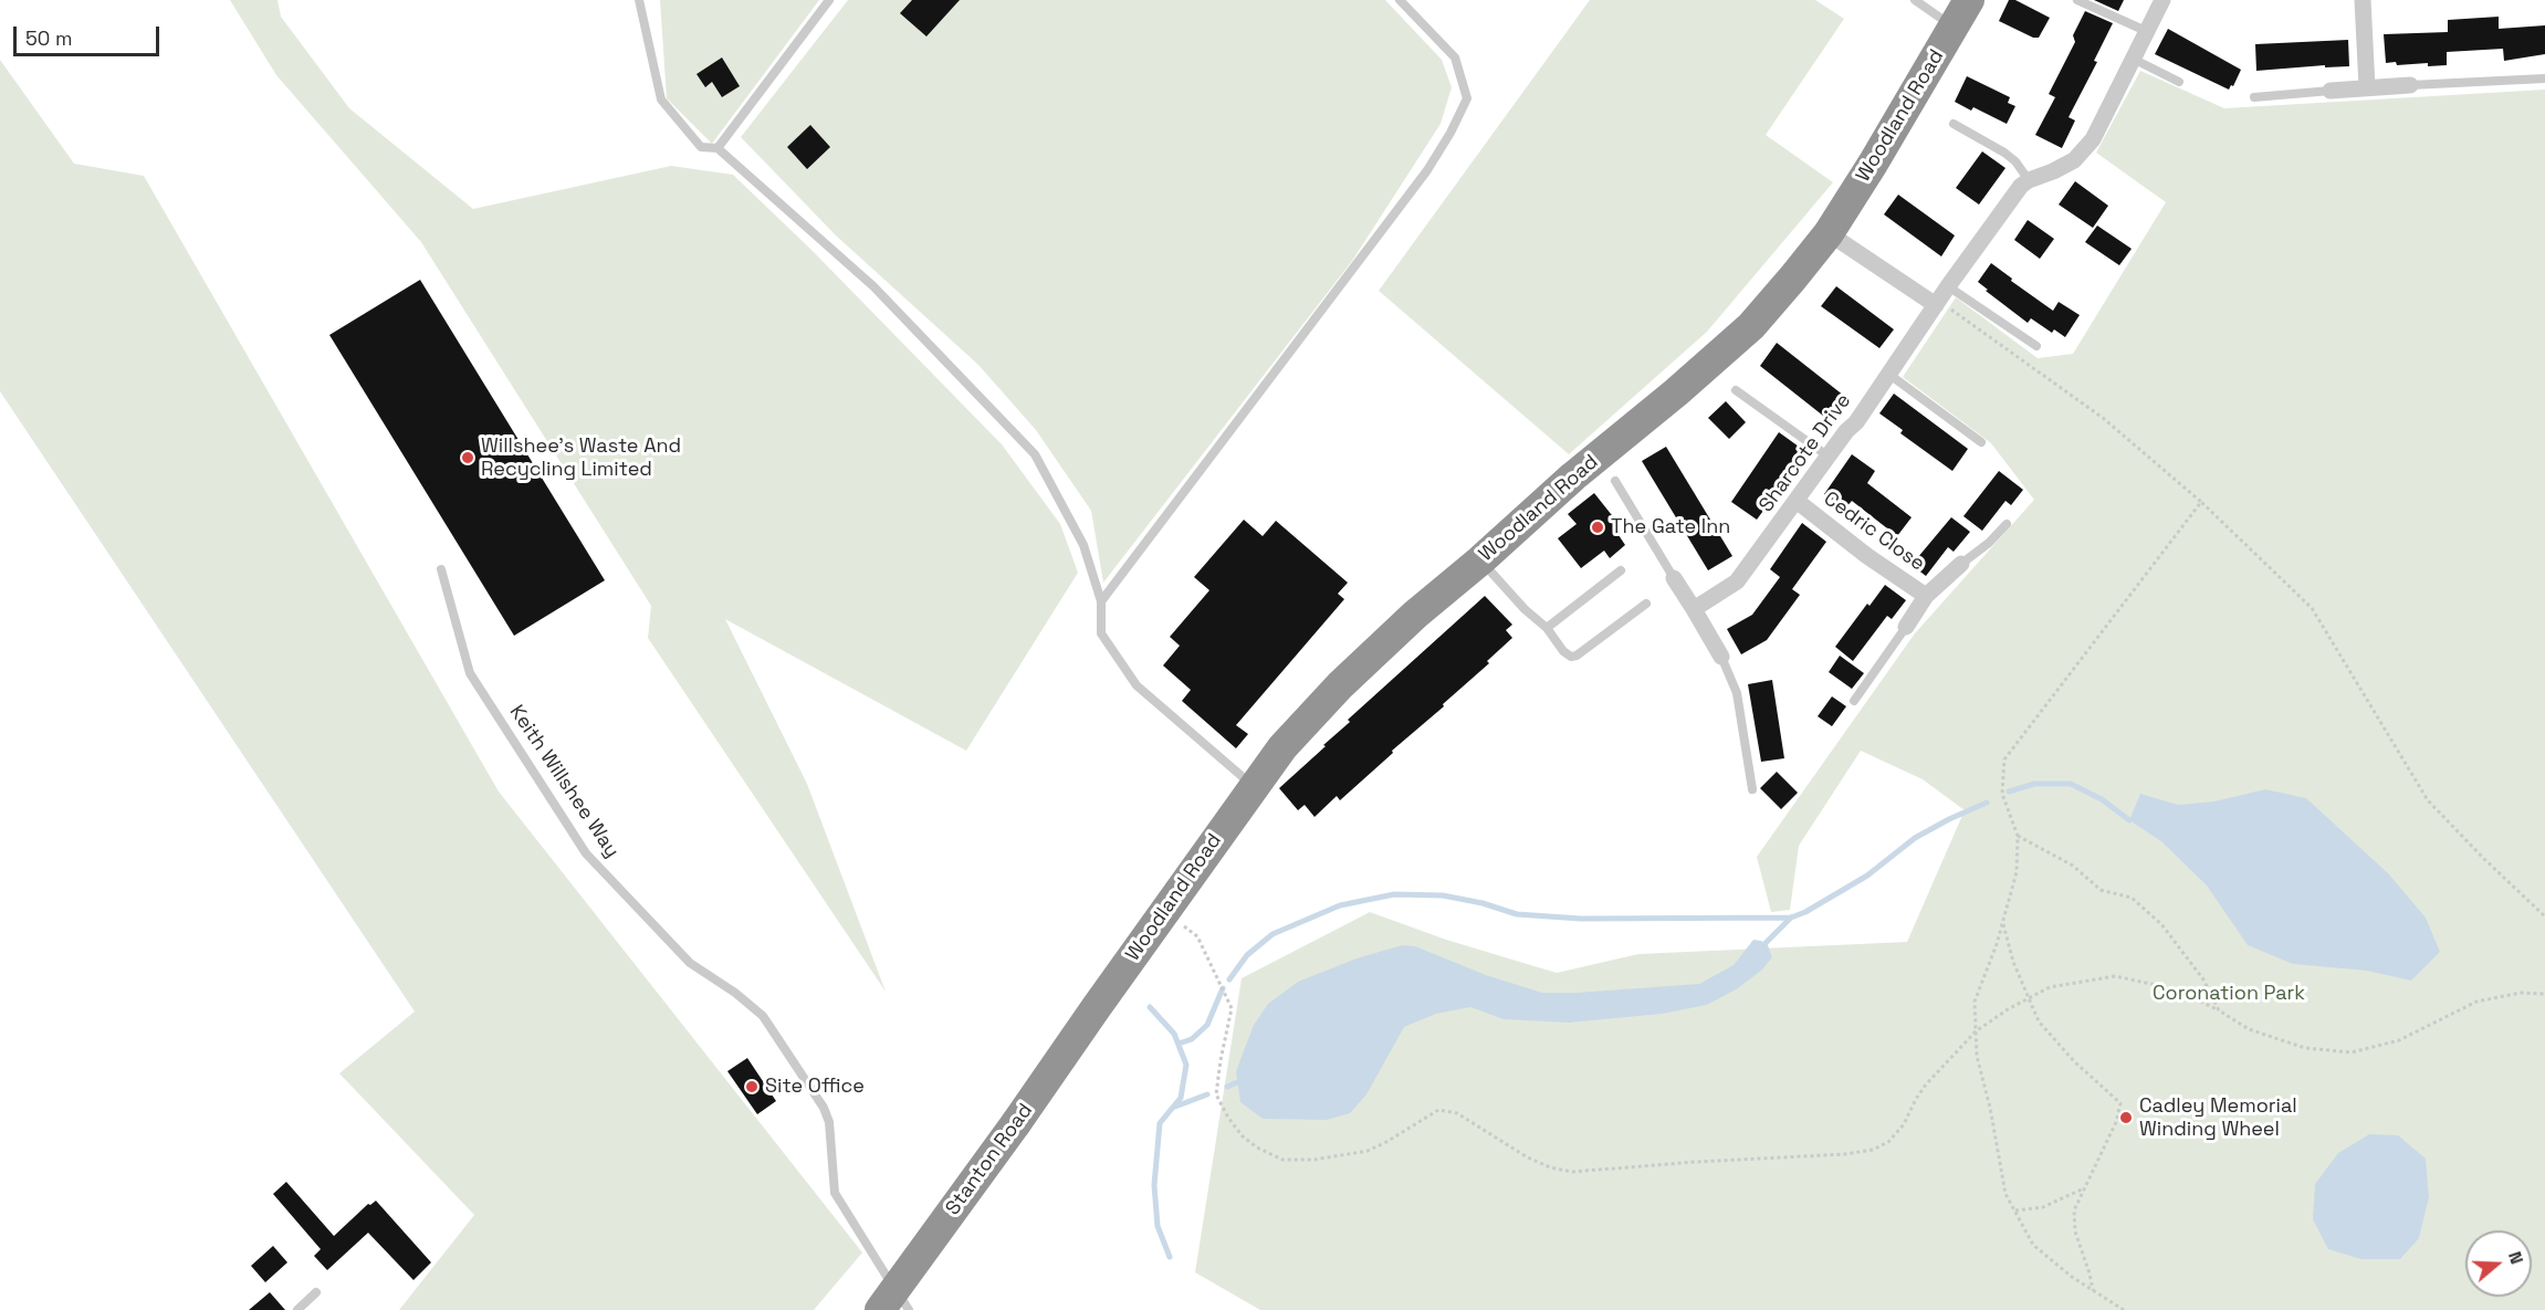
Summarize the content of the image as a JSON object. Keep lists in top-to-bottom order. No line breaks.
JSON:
{"streets":{"highway":["Woodland Road","Stanton Road"],"street":["Sharcote Drive","Cedric Close"],"lane":["Keith Willshee Way"]},"crossings":[["Woodland Road","Stanton Road"],["Sharcote Drive","Cedric Close"]],"parks":["Coronation Park"],"places":["Willshee's Waste And Recycling Limited","The Gate Inn","Site Office","Cadley Memorial Winding Wheel"],"scale_bar":"50 m","north":"right"}
